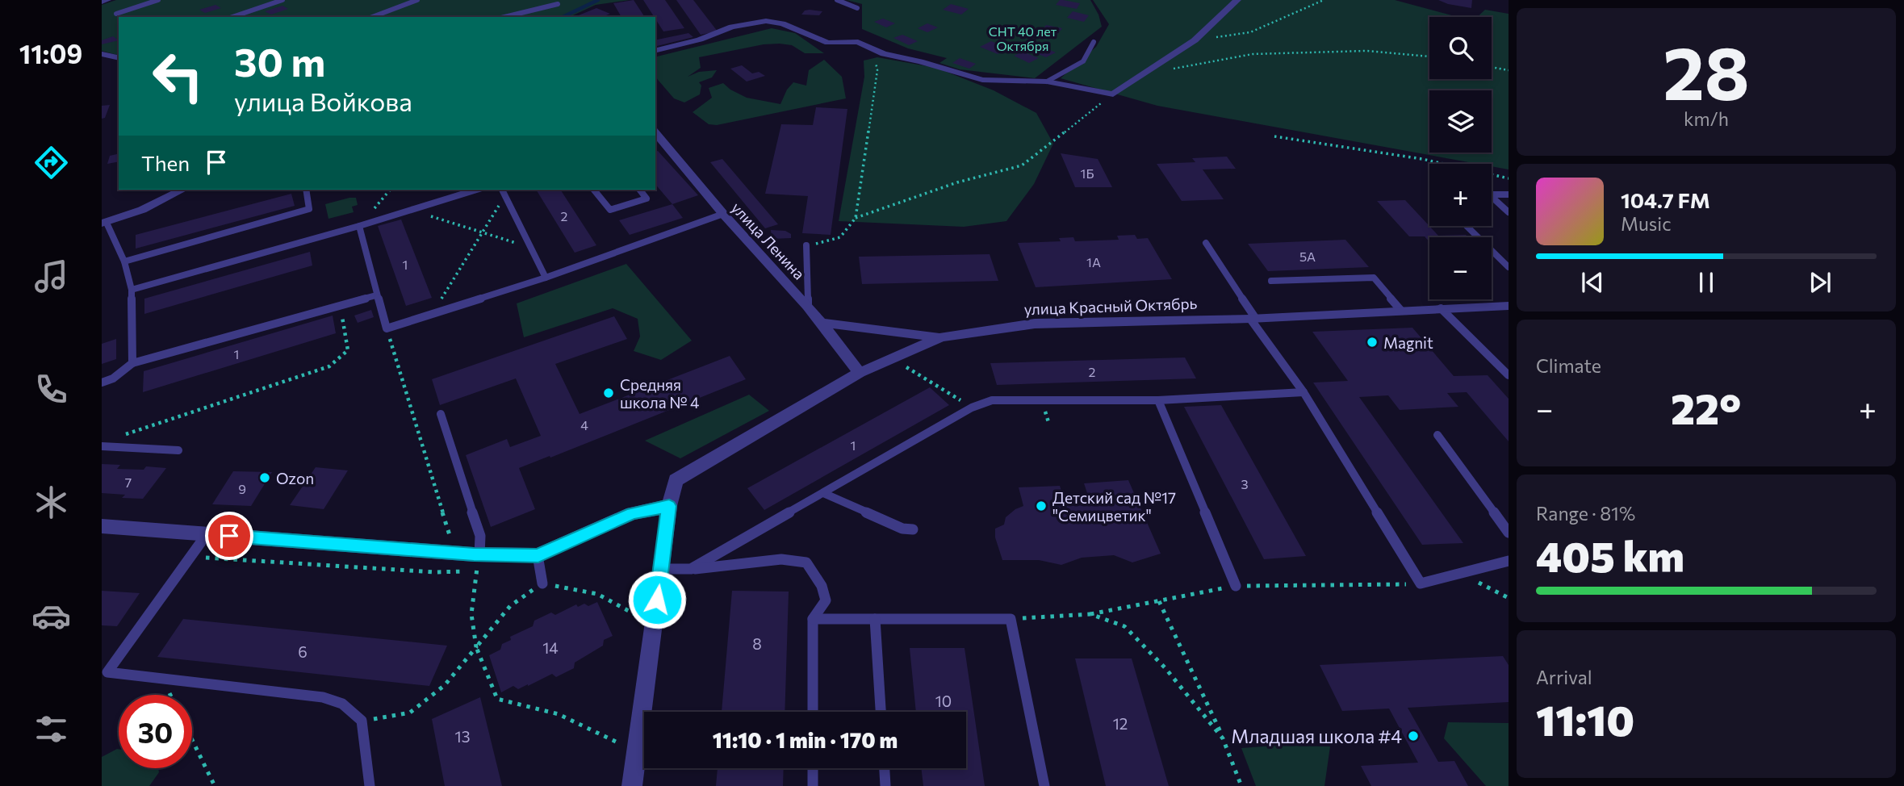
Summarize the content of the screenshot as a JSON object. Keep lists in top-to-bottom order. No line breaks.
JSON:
{"streets":{"street":["улица Ленина","улица Красный Октябрь"]},"crossings":[["улица Ленина","улица Красный Октябрь"]],"parks":["СНТ 40 лет Октября"],"places":["Magnit","Средняя школа № 4","Ozon","Детский сад №17 \"Семицветик\"","Младшая школа #4"],"house_numbers":["1Б","2","5А","1А","1","1","2","4","1","7","3","9","8","14","6","10","12","13"],"page":{"tabs":"11:09","tile":[["28","km/h"],"Climate",["Range · 81%","405 km"],["Arrival","11:10"]],"map_buttons":["+","−"],"turn":["30 m","улица Войкова"],"then":"Then","song":["104.7 FM","Music"],"heat":["−","22°","+"],"limit":"30","trip":"11:10 · 1 min · 170 m"}}
